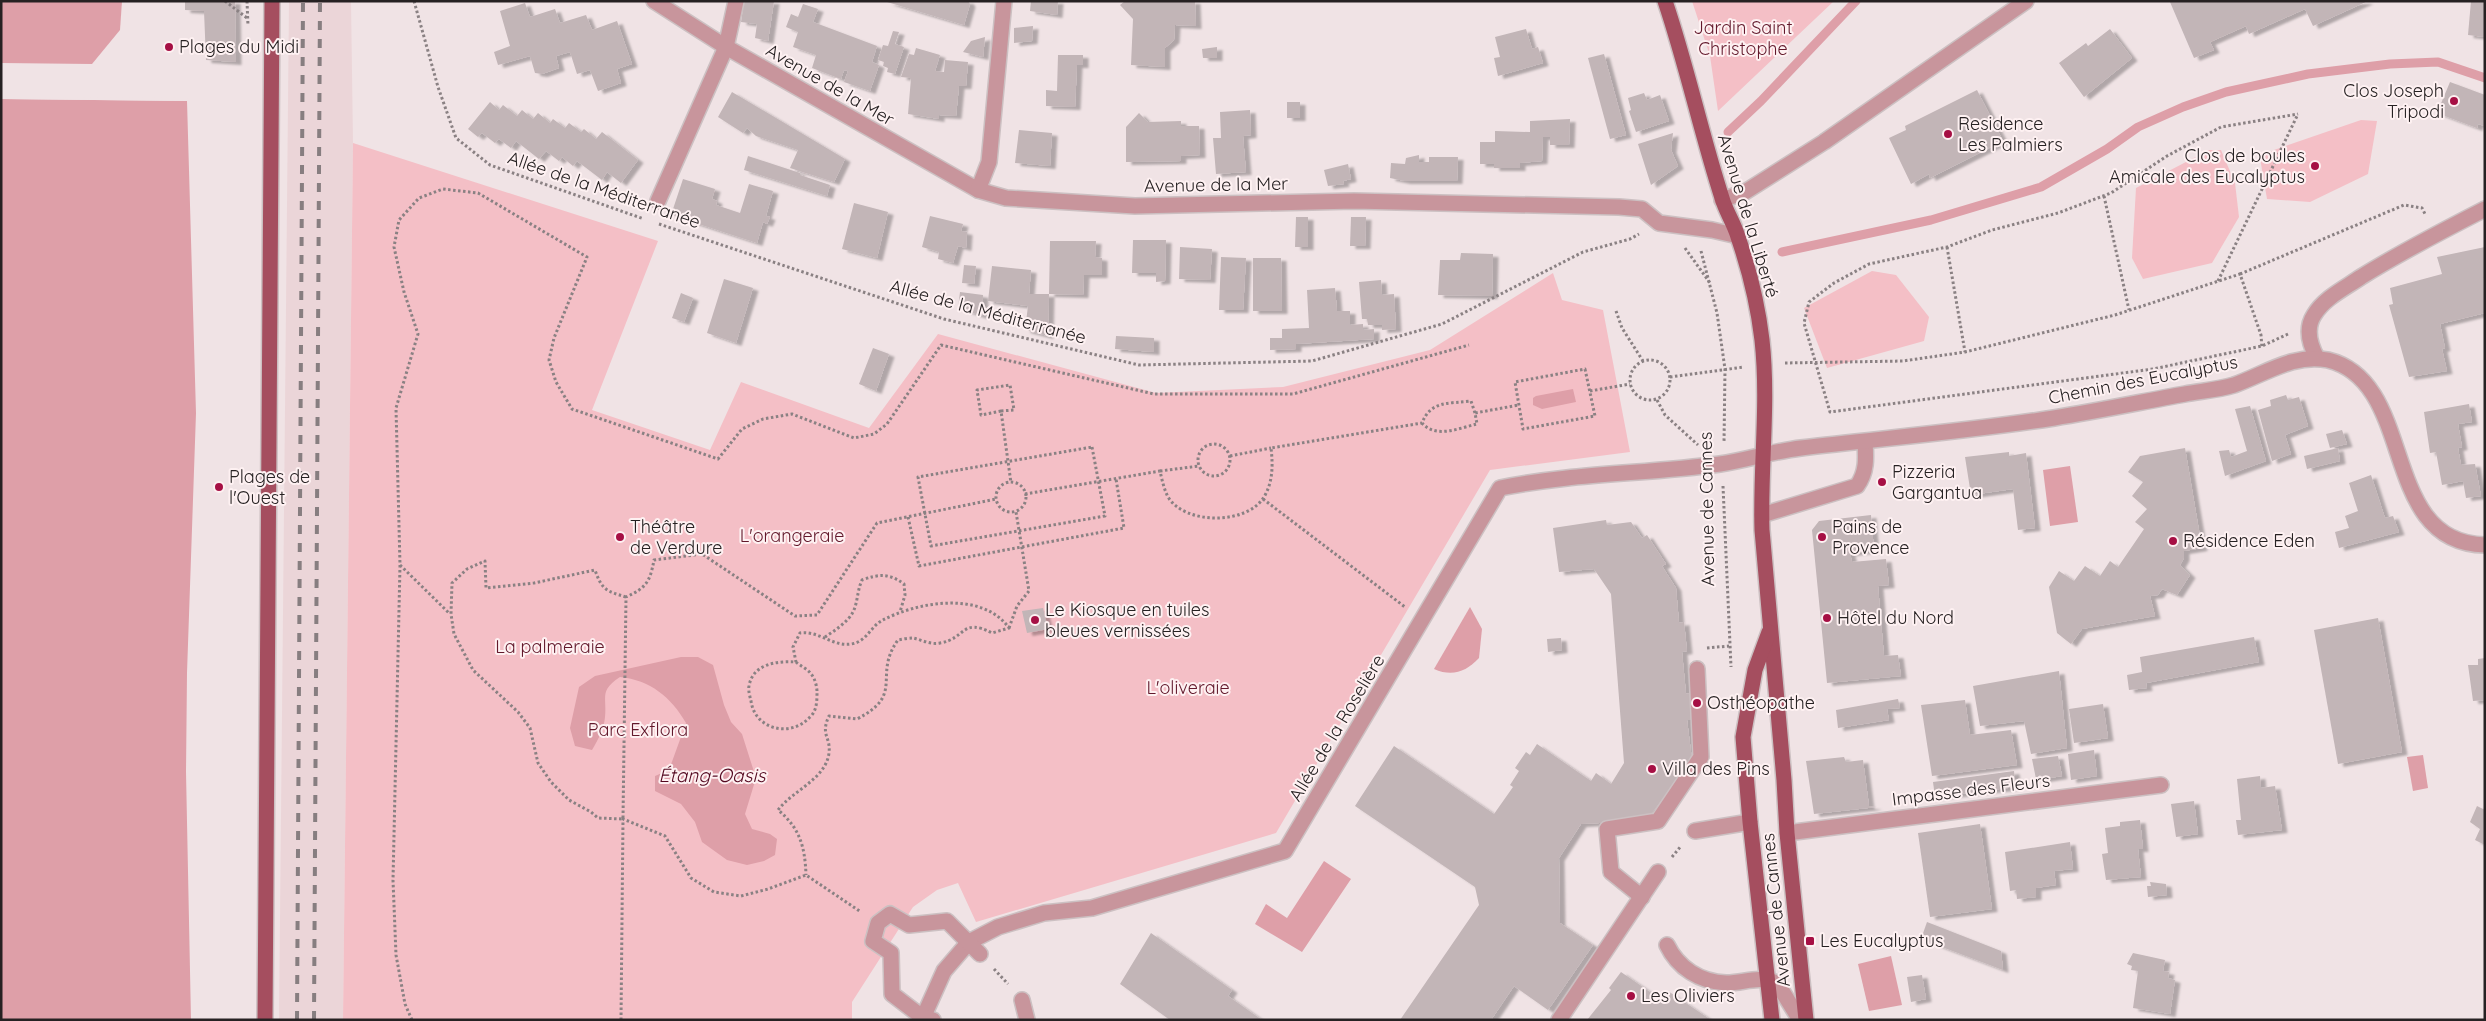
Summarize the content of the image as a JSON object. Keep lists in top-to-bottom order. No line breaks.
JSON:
{"streets":{"main road":["Avenue de la Liberté","Avenue de Cannes"],"street":["Avenue de la Mer","Chemin des Eucalyptus","Allée de la Roselière","Impasse des Fleurs"],"path":["Allée de la Méditerranée"]},"crossings":[["Avenue de la Mer","Allée de la Méditerranée"],["Avenue de la Liberté","Chemin des Eucalyptus"],["Avenue de la Liberté","Avenue de Cannes"],["Avenue de la Liberté","Allée de la Roselière"],["Chemin des Eucalyptus","Allée de la Roselière"],["Avenue de Cannes","Allée de la Roselière"],["Avenue de Cannes","Impasse des Fleurs"]],"water":["Étang-Oasis"],"parks":["Jardin Saint Christophe","L'orangeraie","La palmeraie","L'oliveraie","Parc Exflora"],"places":{"other":["Plages du Midi","Clos Joseph Tripodi","Residence Les Palmiers","Clos de boules Amicale des Eucalyptus","Pizzeria Gargantua","Plages de l'Ouest","Théâtre de Verdure","Pains de Provence","Résidence Eden","Hôtel du Nord","Le Kiosque en tuiles bleues vernissées","Osthéopathe","Villa des Pins","Les Oliviers"],"transit":["Les Eucalyptus"]}}
